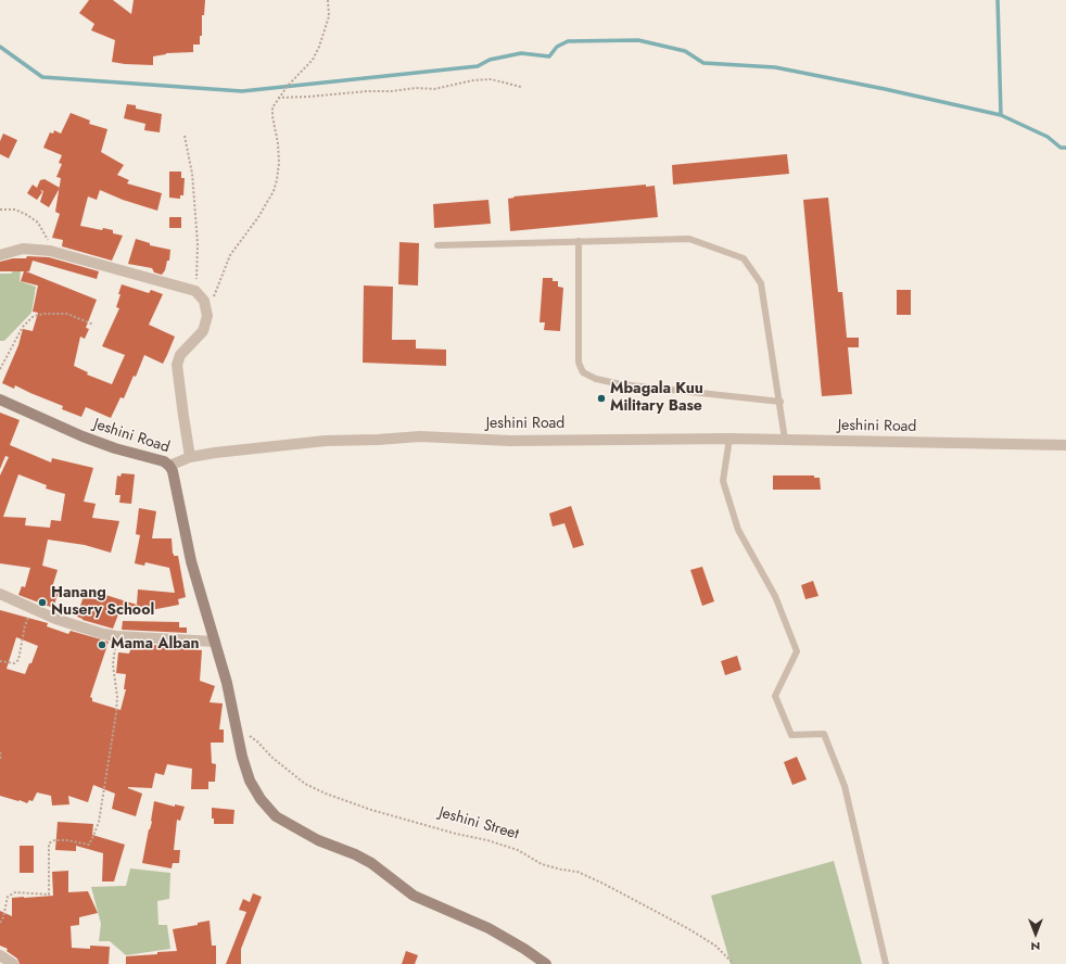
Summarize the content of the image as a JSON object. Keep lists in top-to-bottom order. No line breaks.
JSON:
{"streets":{"street":["Jeshini Road"],"path":["Jeshini Street"]},"places":["Mbagala Kuu Military Base","Hanang Nusery School","Mama Alban"],"north":"bottom"}
